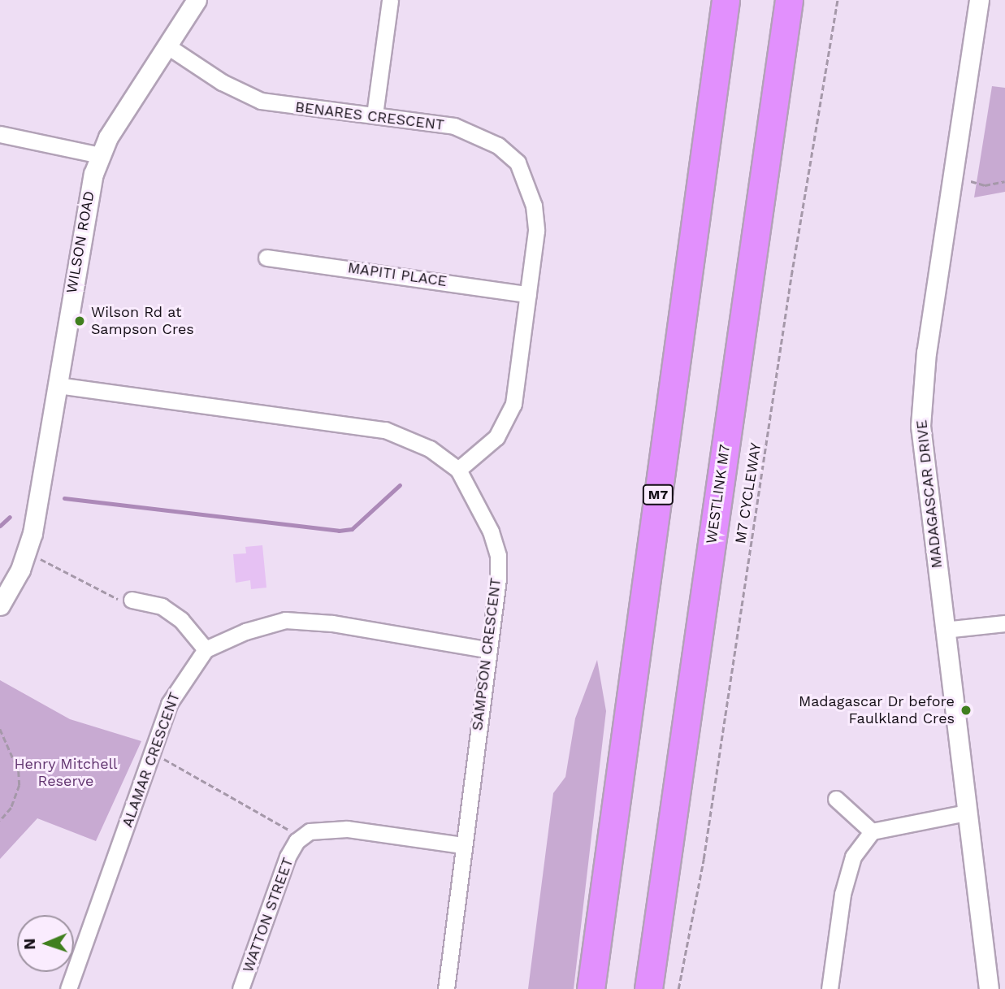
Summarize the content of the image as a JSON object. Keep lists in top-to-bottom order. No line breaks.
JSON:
{"streets":{"highway":["WESTLINK M7","M7"],"street":["BENARES CRESCENT","WILSON ROAD","MAPITI PLACE","MADAGASCAR DRIVE","SAMPSON CRESCENT","ALAMAR CRESCENT","WATTON STREET"],"path":["M7 CYCLEWAY"]},"crossings":[["BENARES CRESCENT","WILSON ROAD"],["BENARES CRESCENT","MAPITI PLACE"],["BENARES CRESCENT","SAMPSON CRESCENT"],["WILSON ROAD","SAMPSON CRESCENT"]],"parks":["Henry Mitchell Reserve"],"places":["Wilson Rd at Sampson Cres","Madagascar Dr before Faulkland Cres"],"north":"left"}
